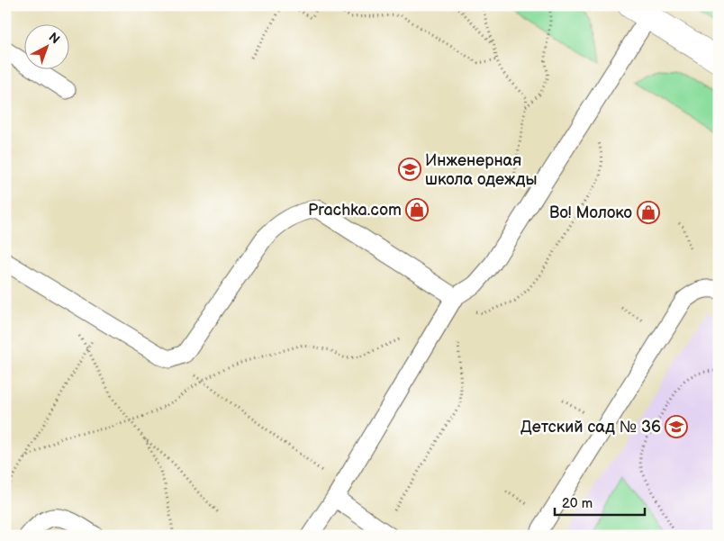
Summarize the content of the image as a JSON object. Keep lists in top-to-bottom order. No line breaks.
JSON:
{"places":{"school or university":["Инженерная школа одежды","Детский сад № 36"],"shop":["Prachka.com","Во! Молоко"]},"scale_bar":"20 m","north":"top right"}
